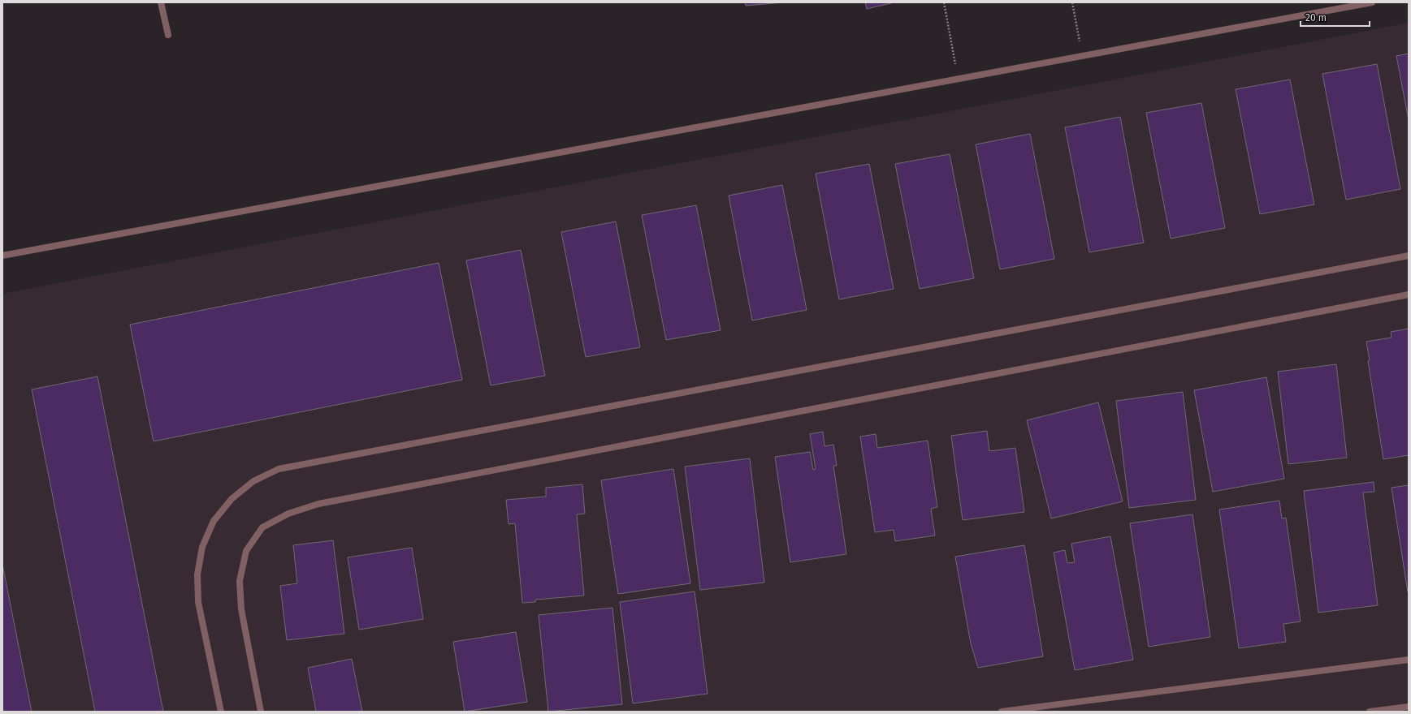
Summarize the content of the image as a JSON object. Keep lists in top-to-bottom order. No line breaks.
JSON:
{"scale_bar":"20 m"}
